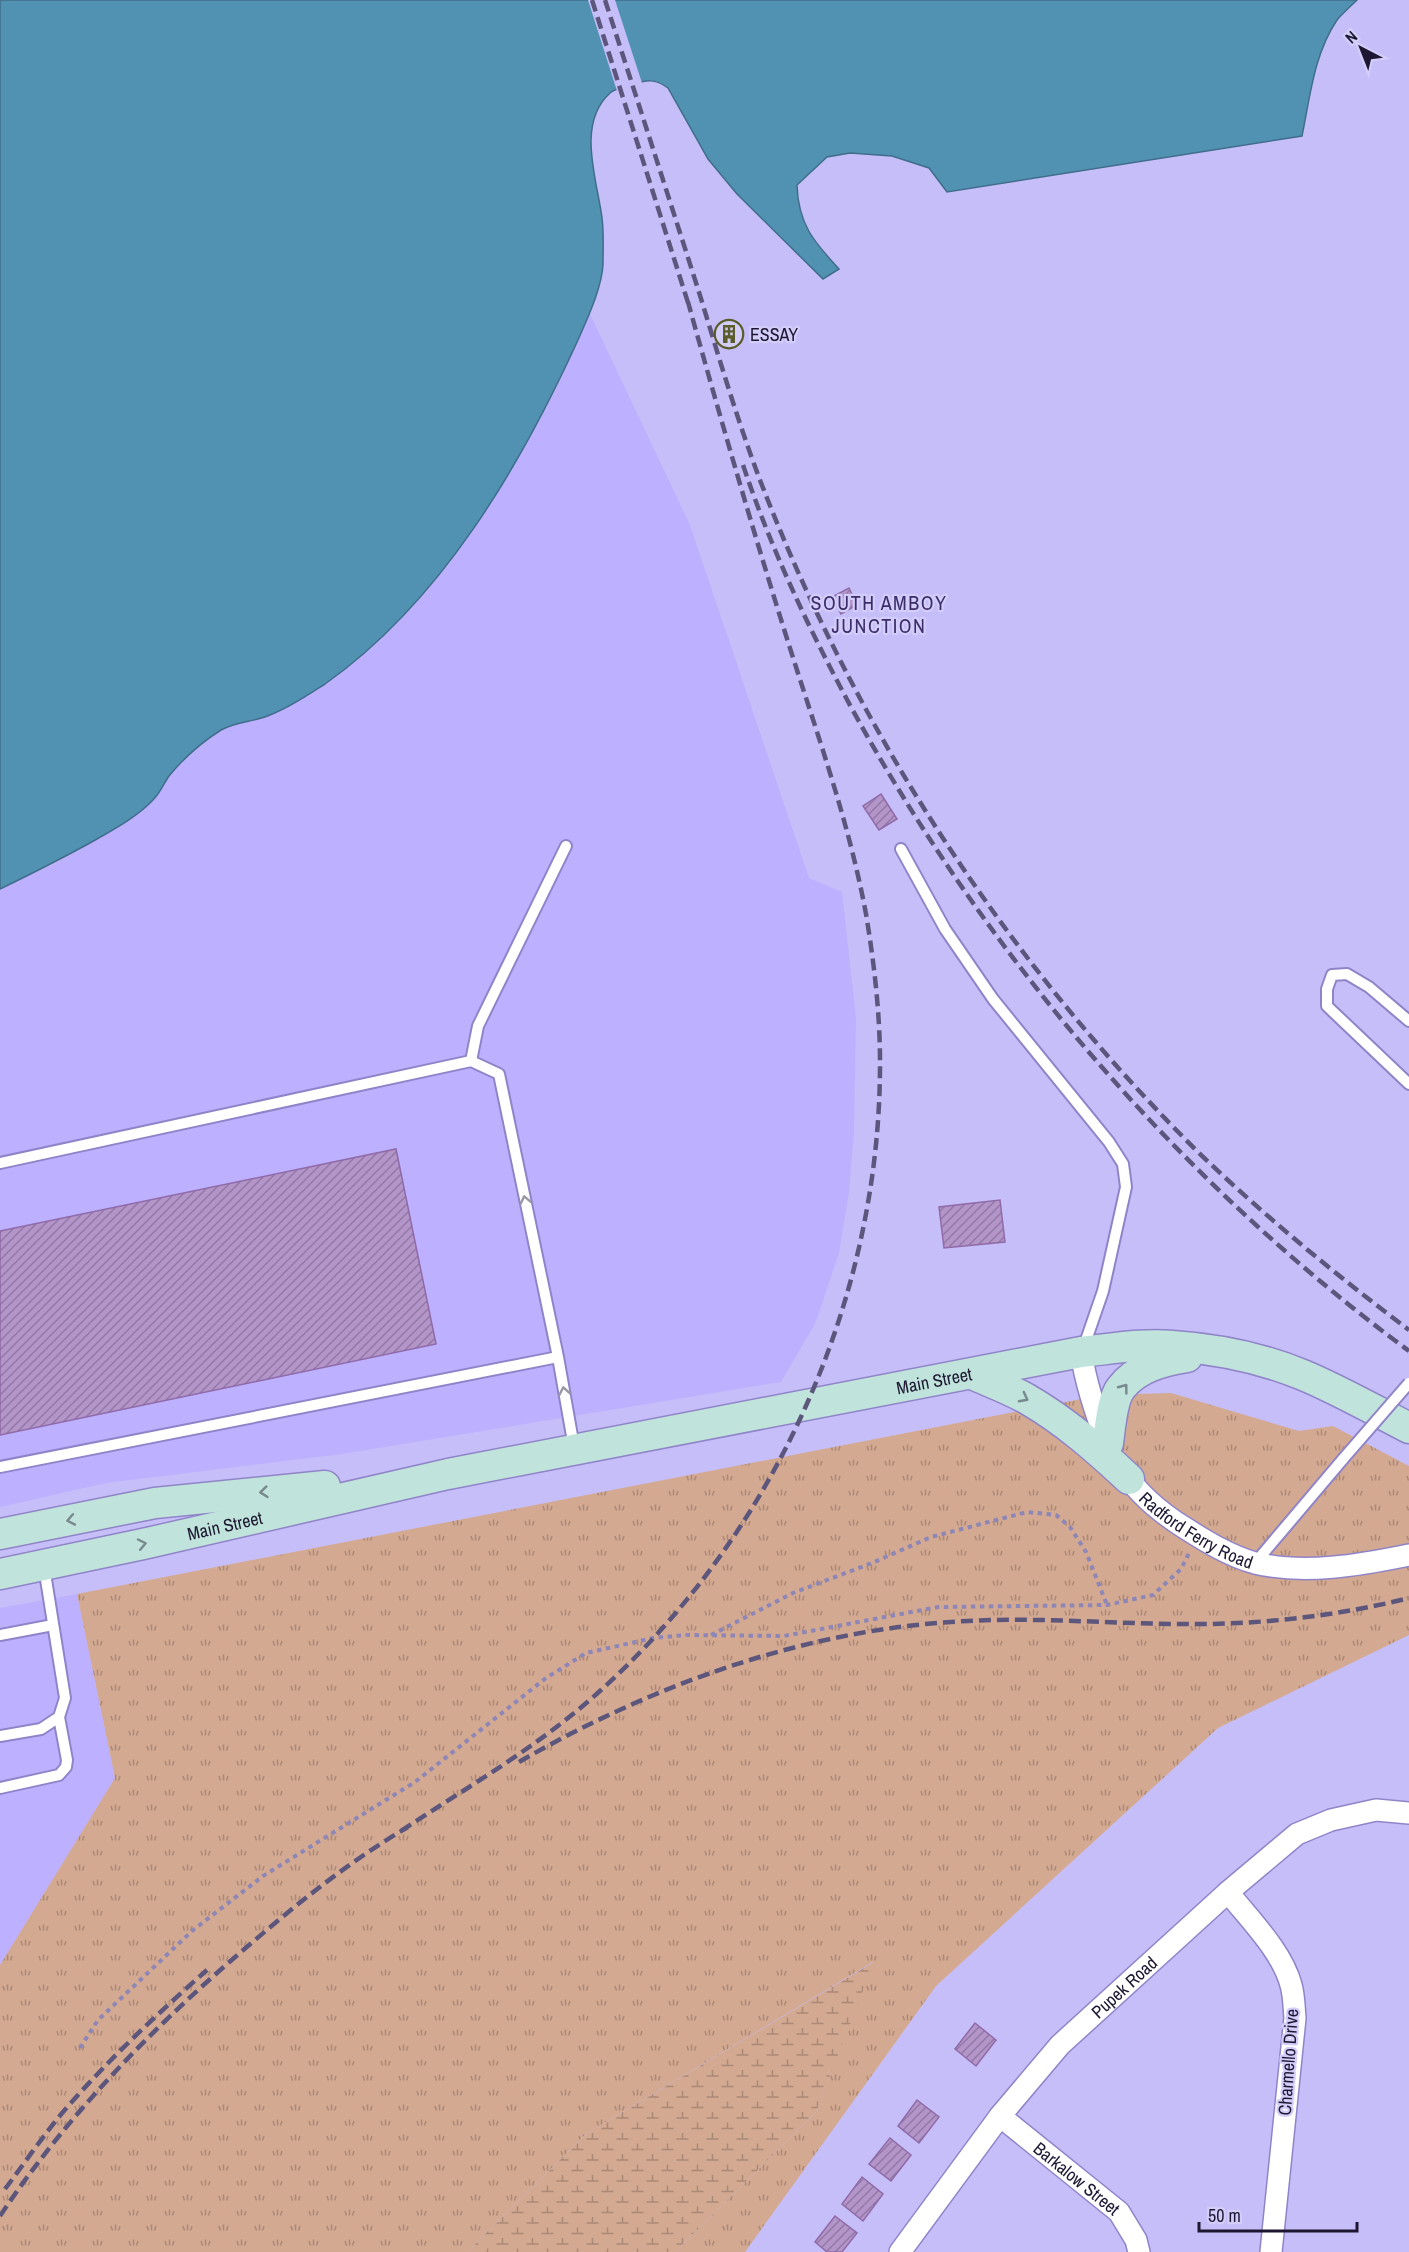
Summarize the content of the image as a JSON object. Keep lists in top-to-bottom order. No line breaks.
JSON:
{"streets":{"main road":["Main Street"],"street":["Radford Ferry Road","Pupek Road","Charmello Drive","Barkalow Street"]},"crossings":[["Main Street","Radford Ferry Road"],["Pupek Road","Charmello Drive"],["Pupek Road","Barkalow Street"]],"districts":["SOUTH AMBOY JUNCTION"],"places":{"building":["ESSAY"]},"scale_bar":"50 m","north":"top left"}
